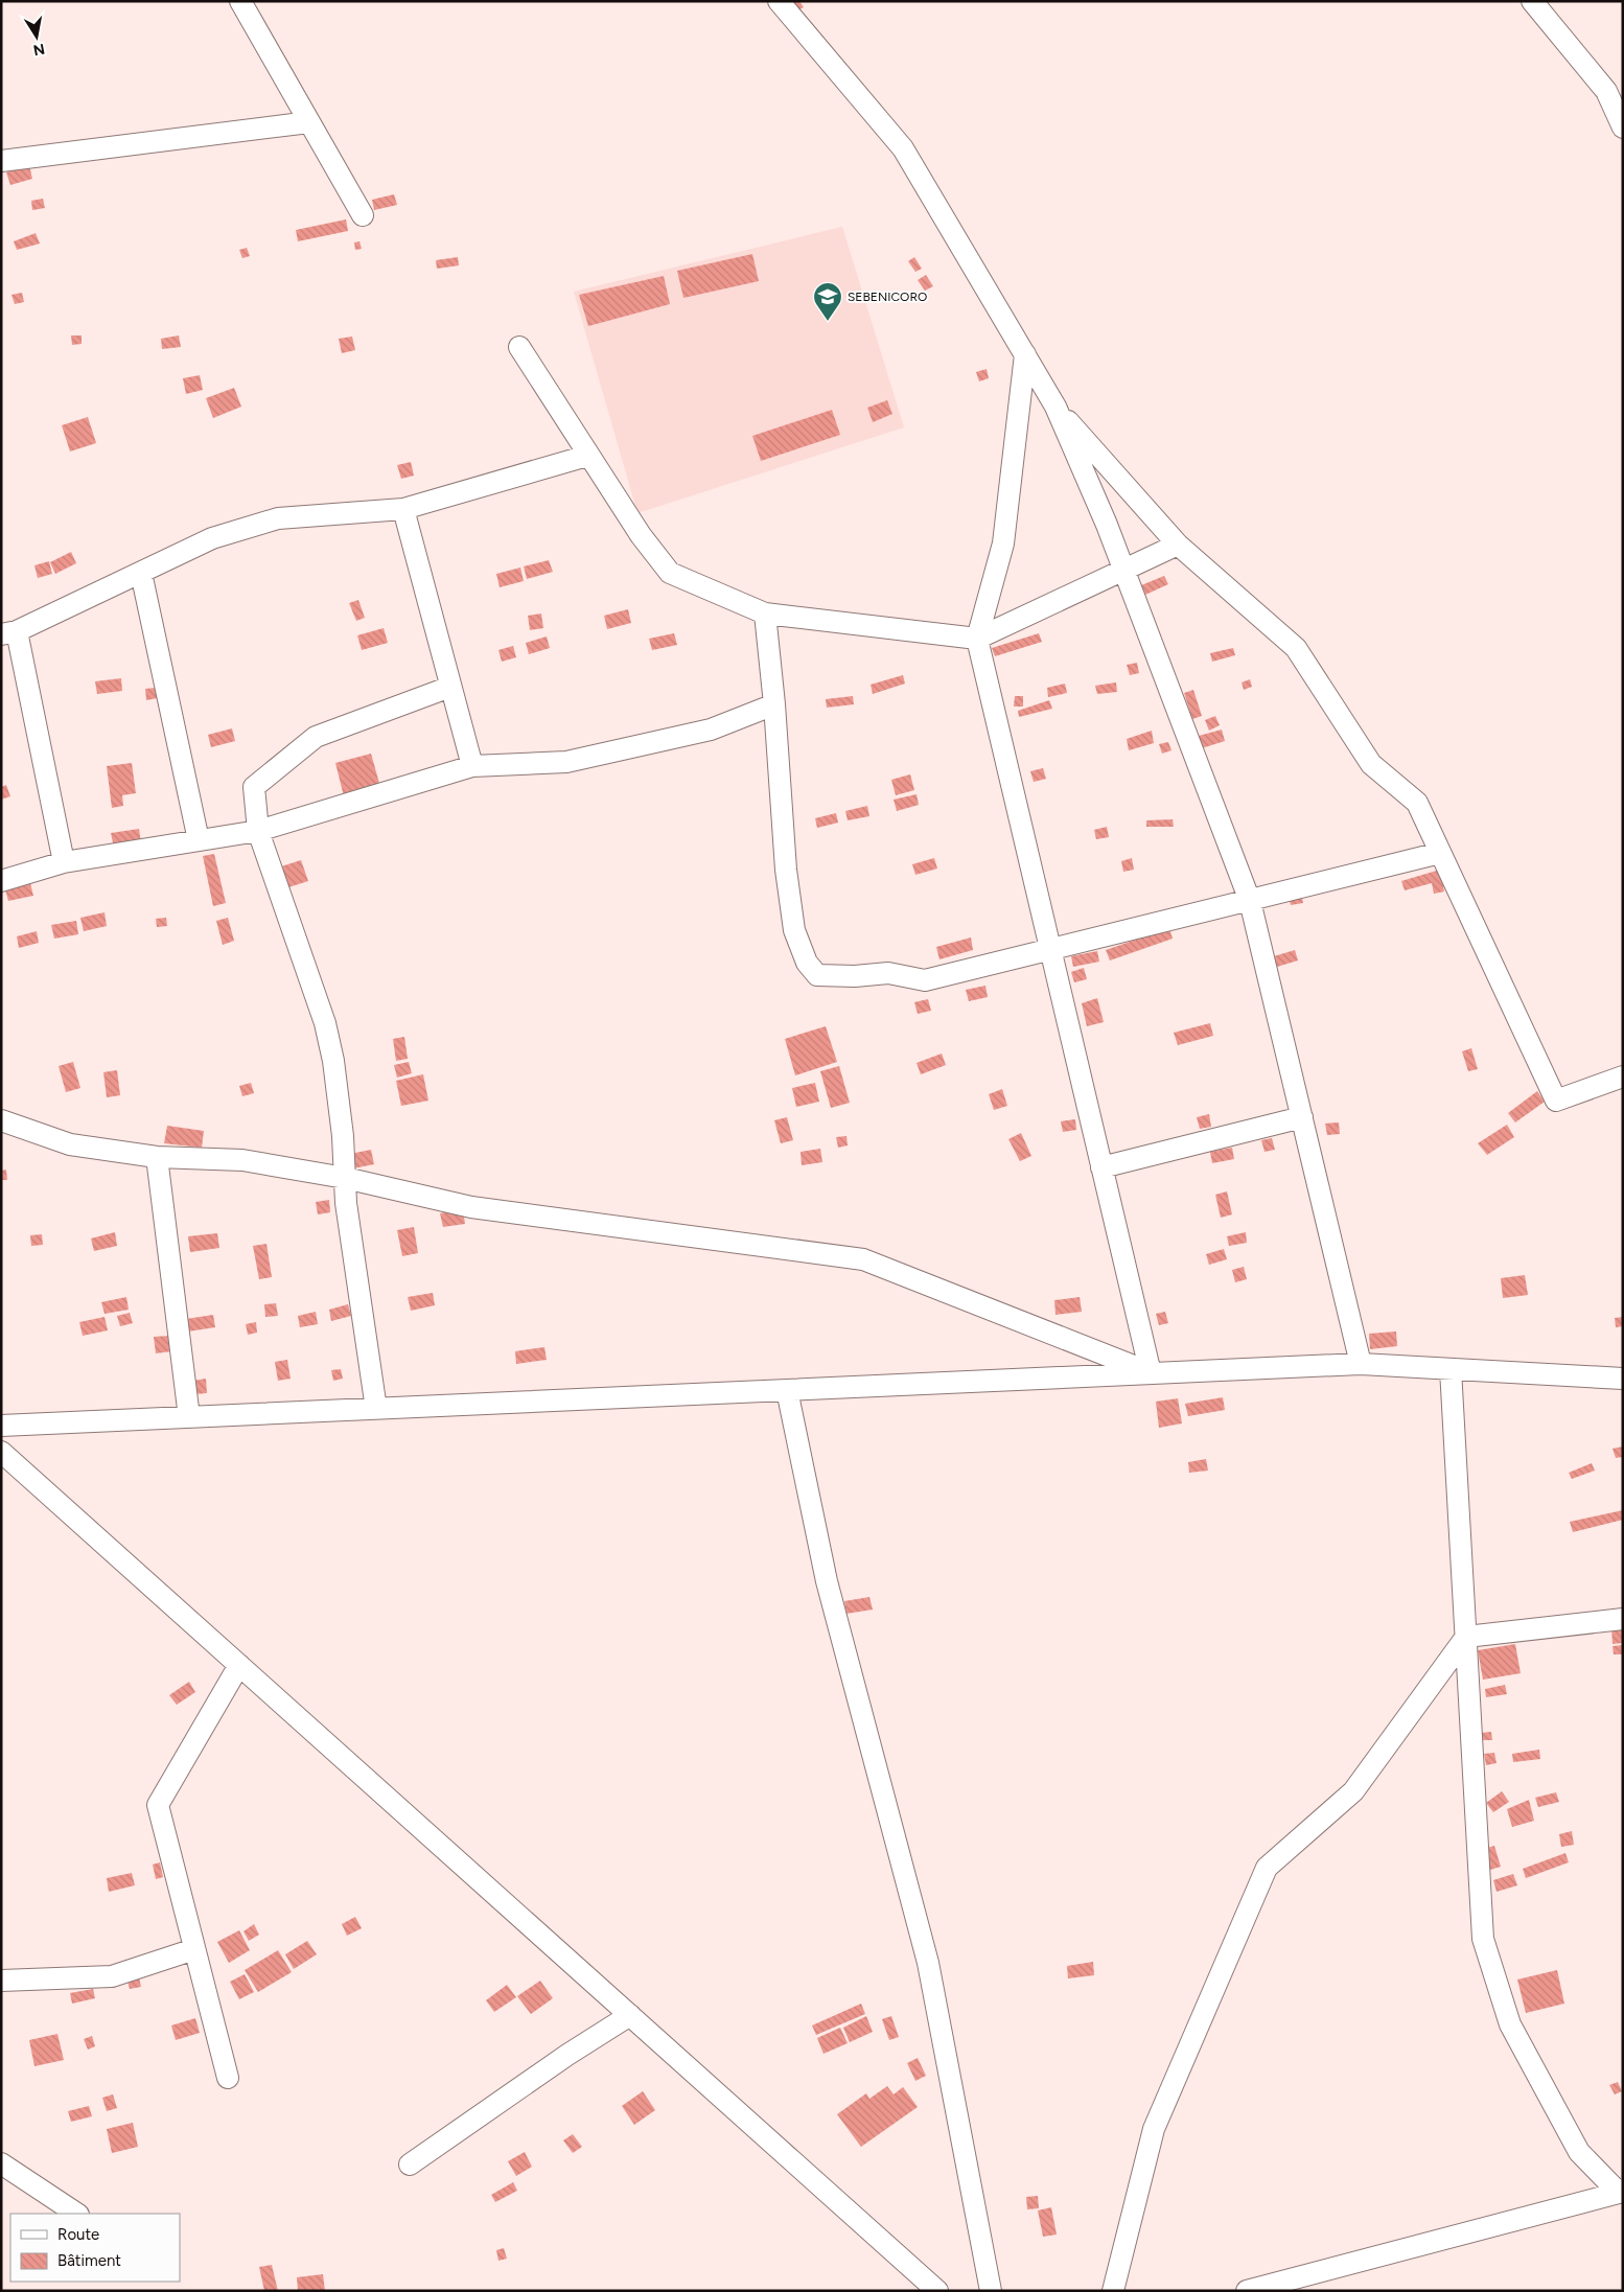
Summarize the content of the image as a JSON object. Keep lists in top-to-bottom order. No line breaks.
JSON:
{"places":{"school or university":["SEBENICORO"]},"legend":["Route","Bâtiment"],"north":"bottom"}
